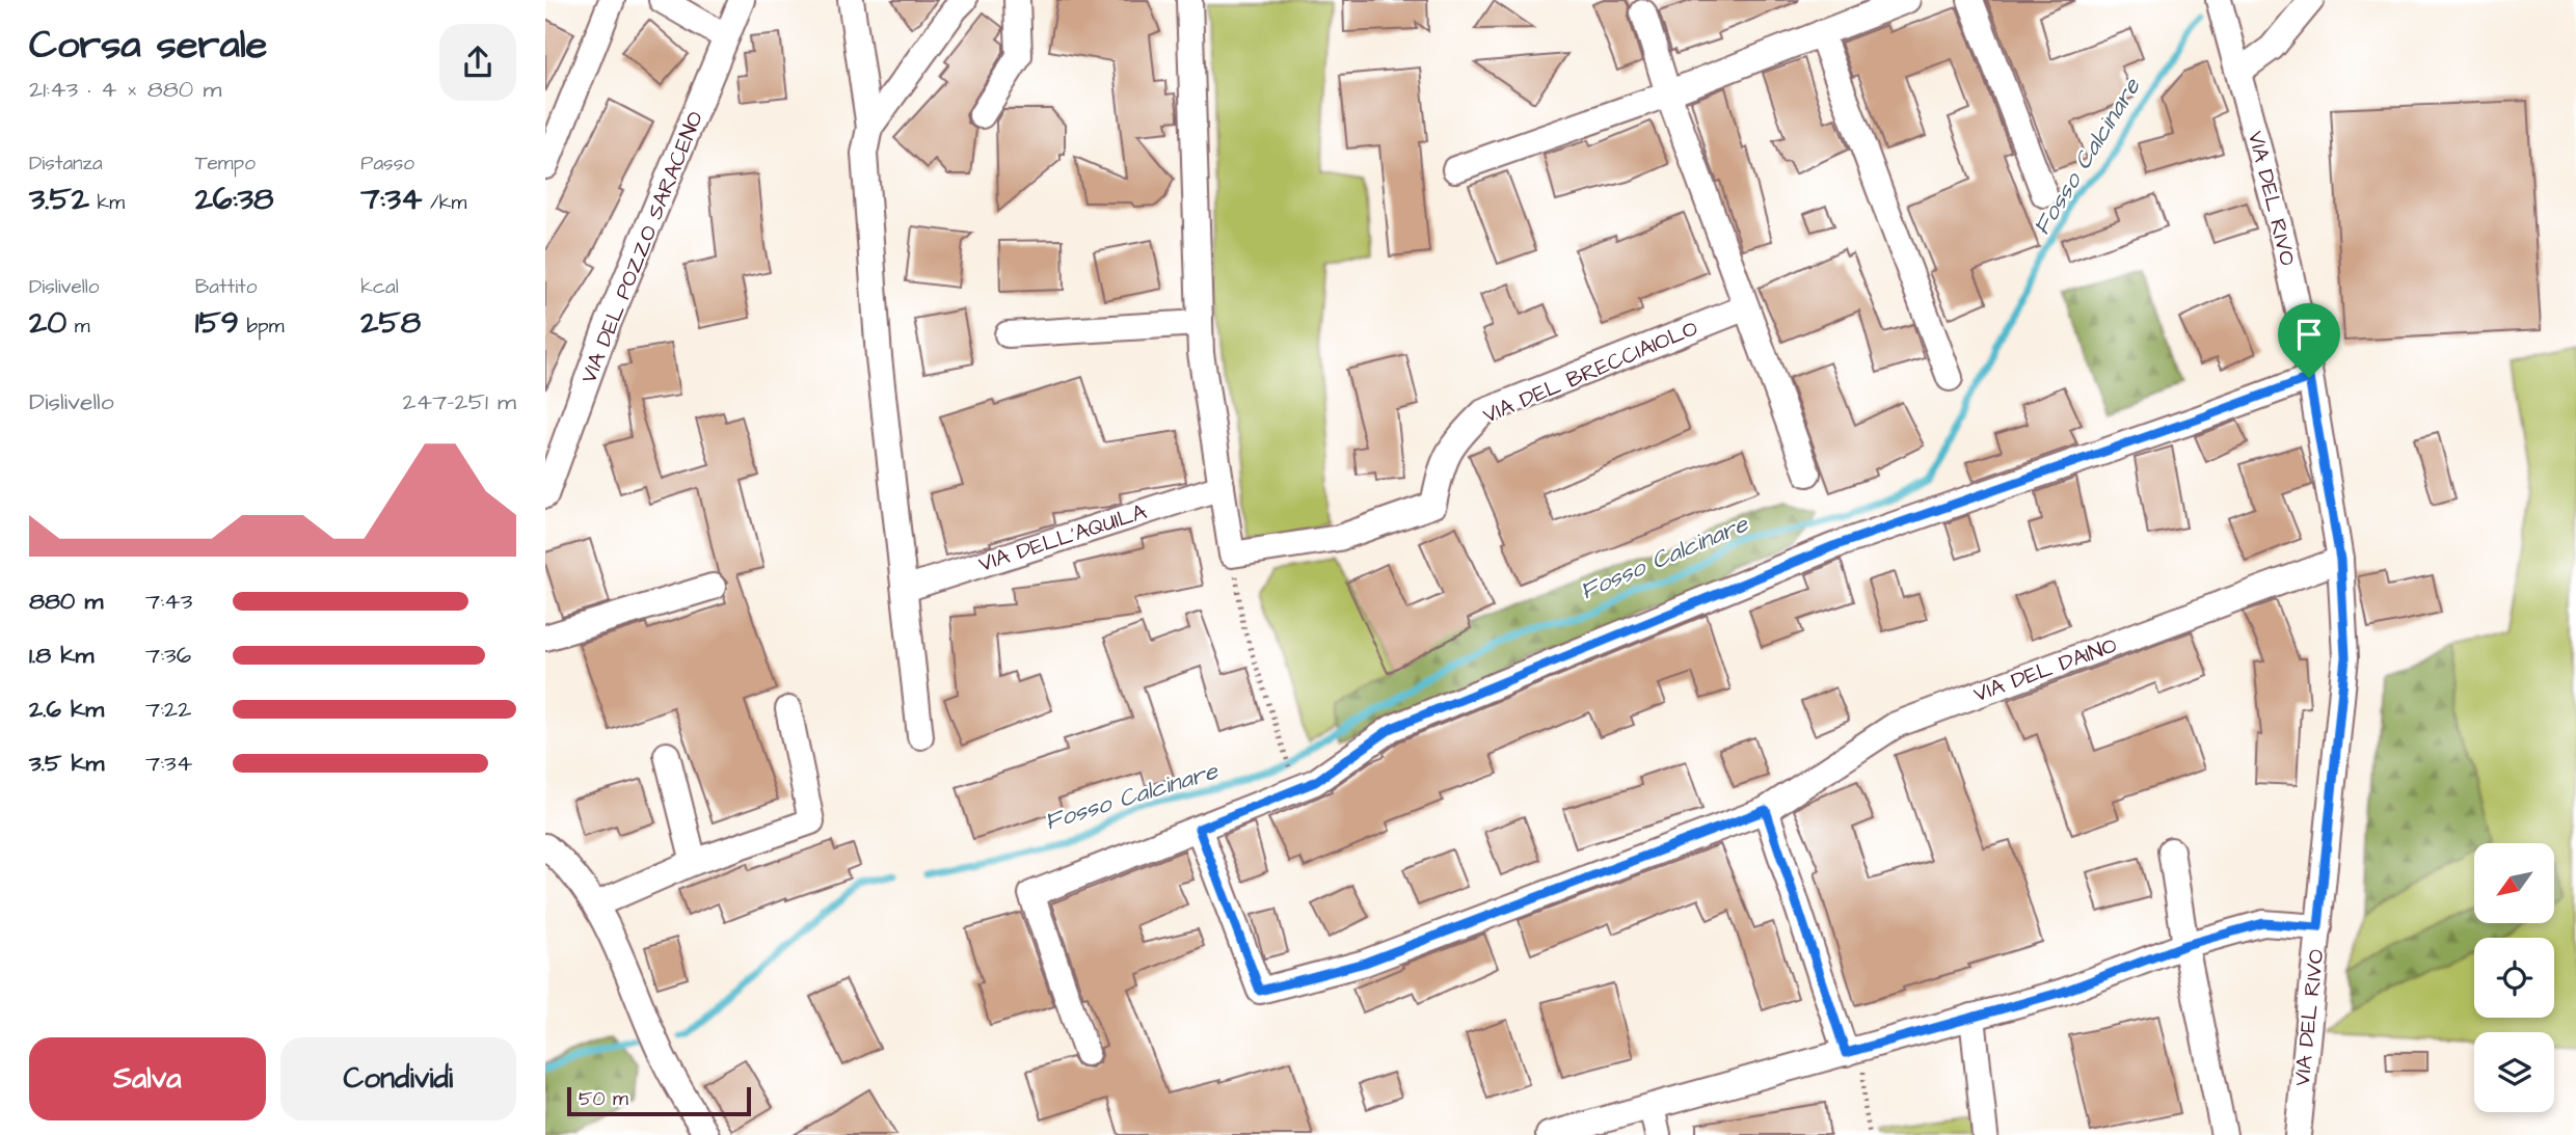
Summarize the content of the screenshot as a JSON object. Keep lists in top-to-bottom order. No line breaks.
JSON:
{"streets":{"street":["VIA DEL RIVO","VIA DEL POZZO SARACENO","VIA DEL BRECCIAIOLO","VIA DELL'AQUILA","VIA DEL DAINO"]},"crossings":[["VIA DEL RIVO","VIA DEL DAINO"]],"water":["Fosso Calcinare"],"scale_bar":"50 m","north":"bottom left","page":{"heading":["Corsa serale","21:43 · 4 × 880 m"],"stats":[["Distanza","3.52 km"],["Tempo","26:38"],["Passo","7:34 /km"],["Dislivello","20 m"],["Battito","159 bpm"],["kcal","258"]],"chart":["Dislivello","247–251 m"],"list":[{"name":"880 m","note":"7:43"},{"name":"1.8 km","note":"7:36"},{"name":"2.6 km","note":"7:22"},{"name":"3.5 km","note":"7:34"}],"buttons":["Salva","Condividi"],"scale":"50 m"}}
